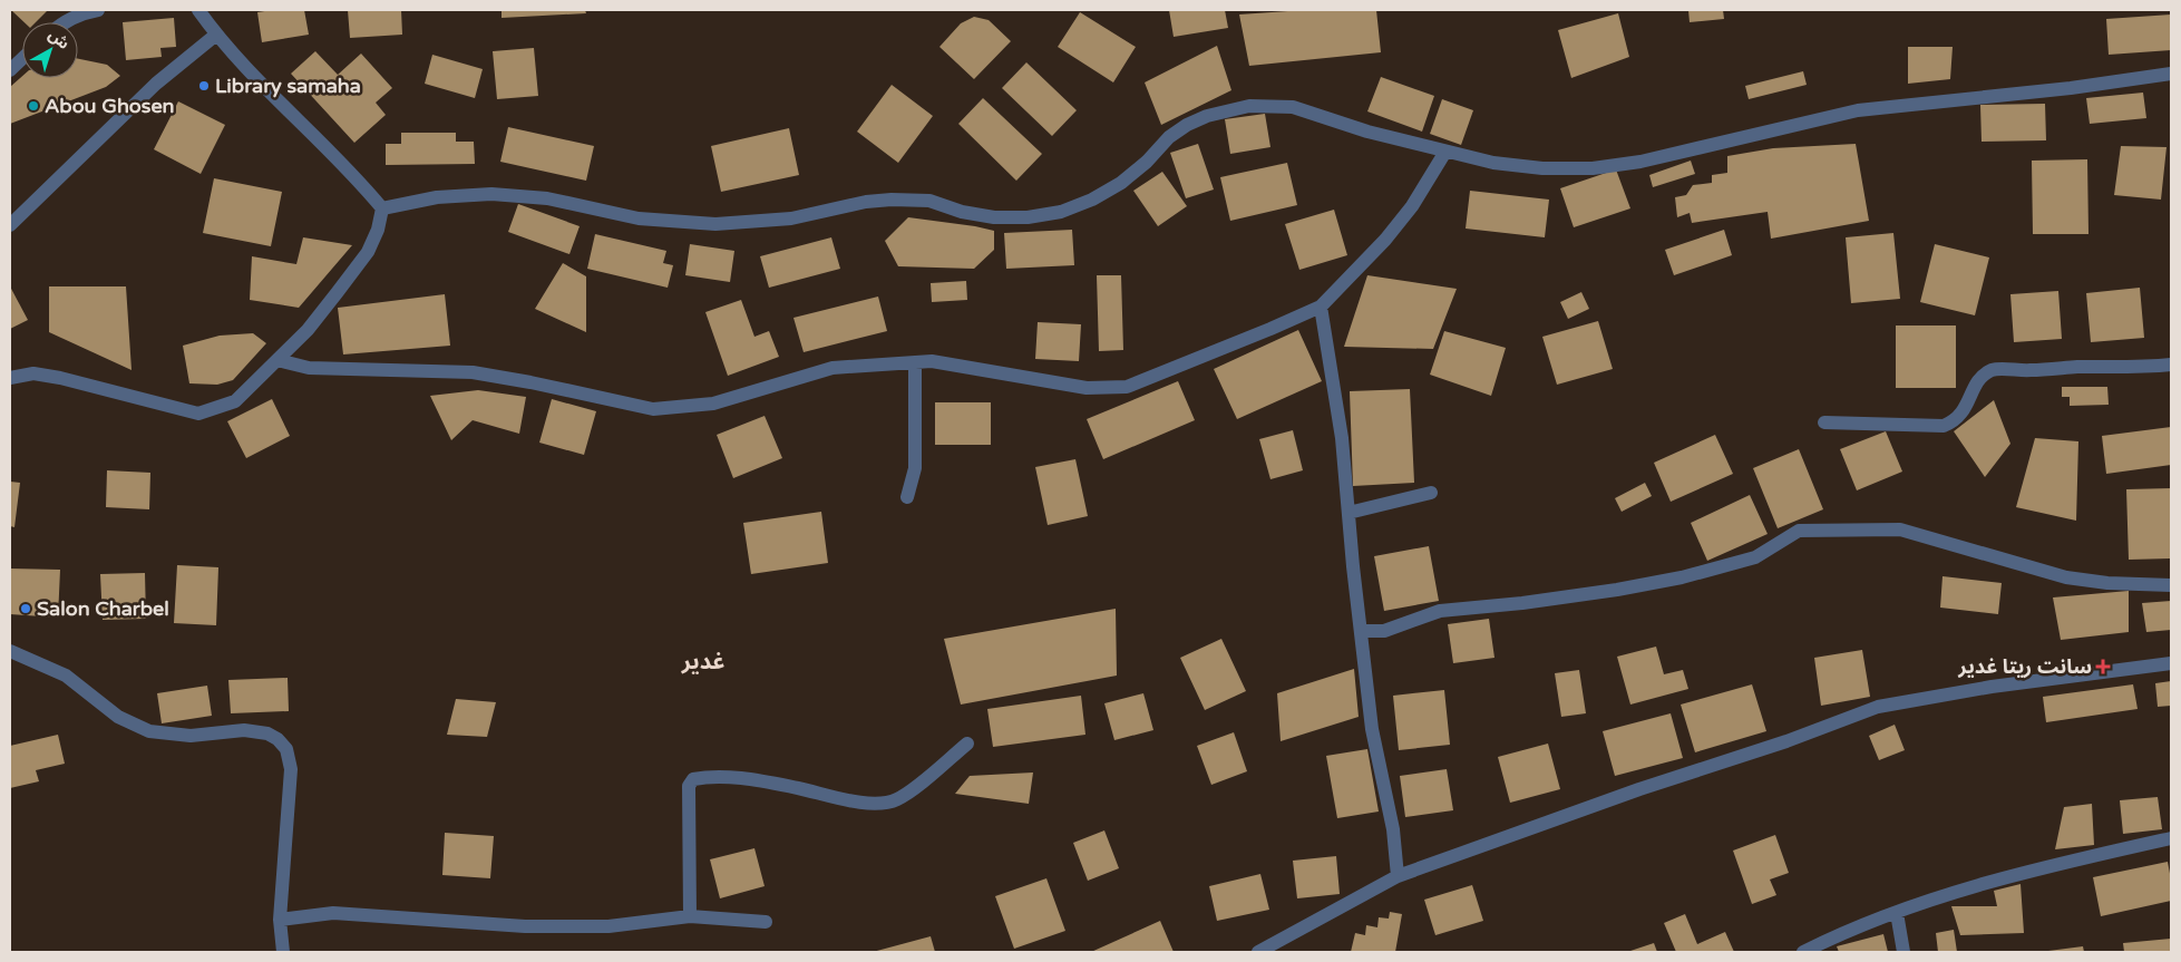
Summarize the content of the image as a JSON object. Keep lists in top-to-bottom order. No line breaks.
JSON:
{"districts":["غدير"],"places":{"other":["Library samaha","Abou Ghosen","Salon Charbel"],"health":["سانت ريتا غدير"]},"north":"top right"}
